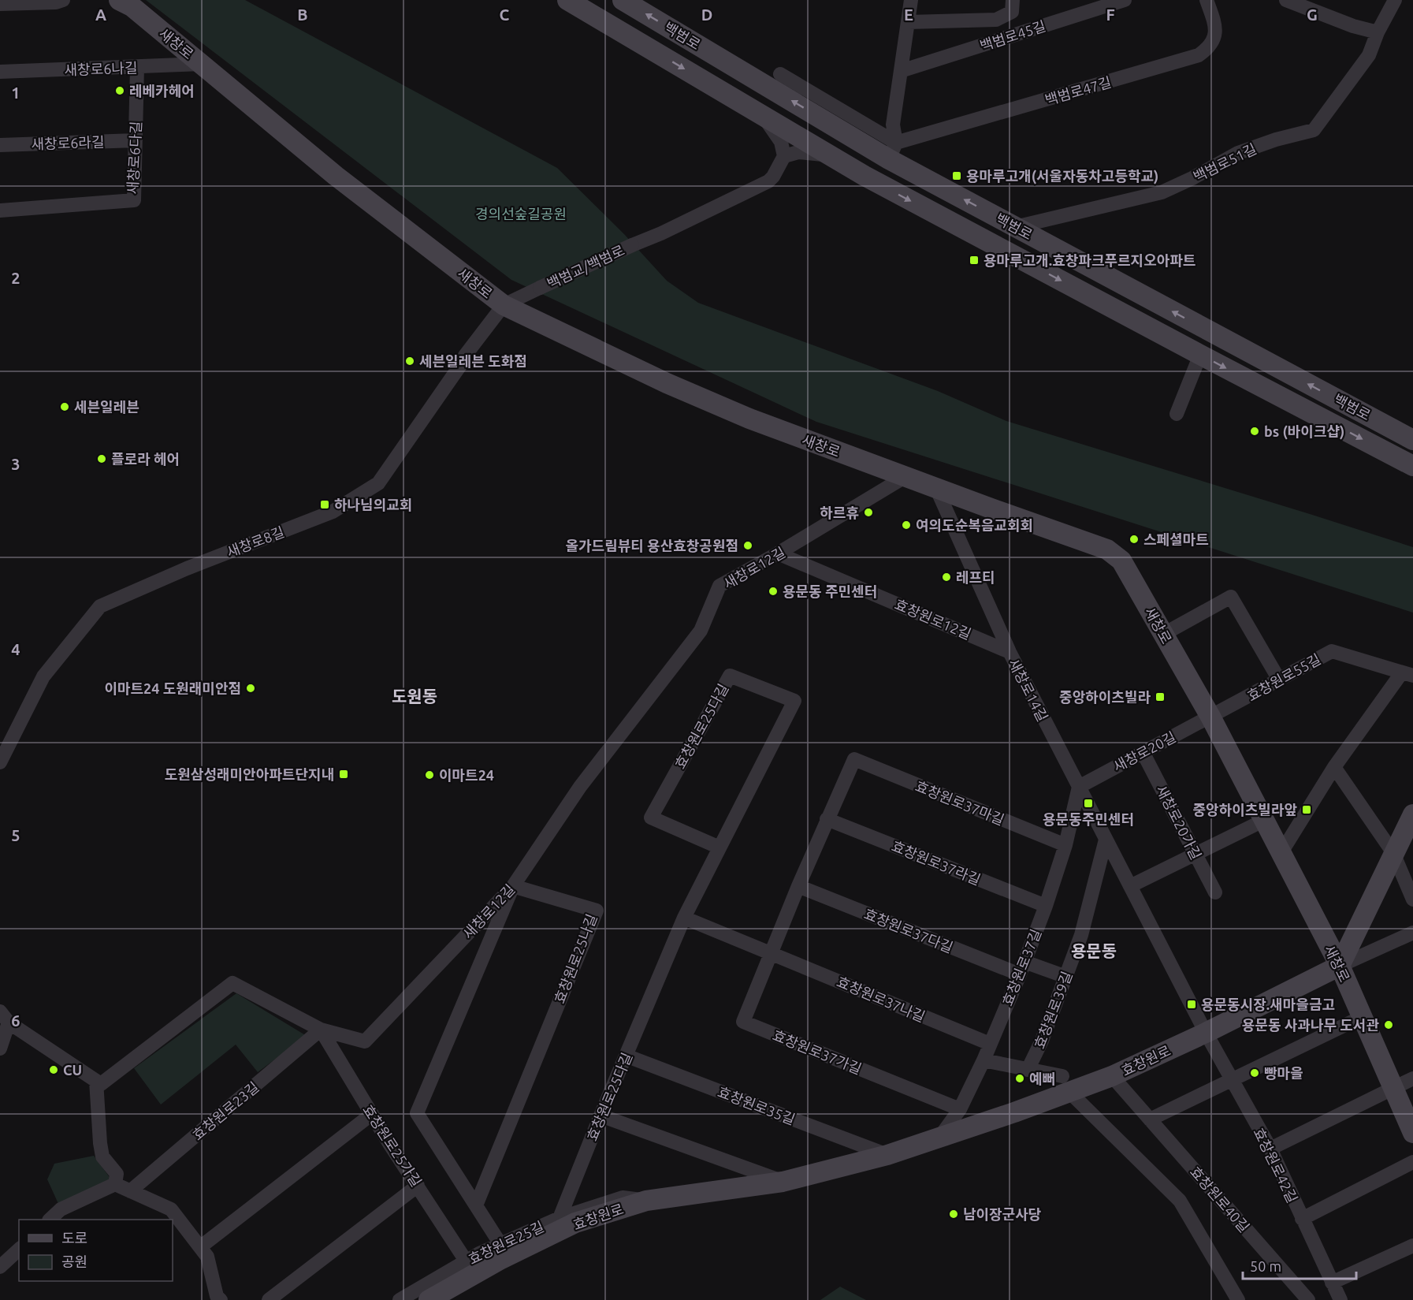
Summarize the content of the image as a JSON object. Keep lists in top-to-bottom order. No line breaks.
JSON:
{"streets":{"main road":["백범로","새창로","효창원로"],"street":["백범로45길","새창로6나길","백범로47길","새창로6라길","새창로6다길","백범로51길","백범교/백범로","새창로8길","새창로12길","효창원로12길","효창원로55길","새창로14길","효창원로25다길","새창로20길","효창원로37마길","새창로20가길","효창원로37라길","효창원로37다길","효창원로25나길","효창원로37길","효창원로37나길","효창원로39길","효창원로37가길","효창원로35길","효창원로23길","효창원로25가길","효창원로42길","효창원로40길","효창원로25길"]},"crossings":[["백범로","백범로47길"],["백범로","백범로51길"],["백범로","백범교/백범로"],["새창로","새창로6나길"],["새창로","백범교/백범로"],["새창로","새창로8길"],["새창로","새창로12길"],["새창로","효창원로55길"],["새창로","새창로14길"],["새창로","새창로20길"],["새창로","효창원로"],["새창로6나길","새창로6다길"],["새창로6라길","새창로6다길"],["백범교/백범로","새창로8길"],["새창로12길","효창원로12길"],["새창로12길","효창원로25나길"],["새창로12길","효창원로23길"],["새창로12길","효창원로25가길"],["효창원로12길","새창로14길"],["효창원로55길","새창로20길"],["새창로14길","새창로20길"],["새창로14길","효창원로37길"],["새창로14길","효창원로39길"],["새창로14길","효창원로"],["새창로14길","효창원로42길"],["효창원로25다길","효창원로37나길"],["효창원로25다길","효창원로35길"],["효창원로25다길","효창원로25길"],["새창로20길","새창로20가길"],["새창로20길","효창원로37길"],["효창원로37마길","효창원로37라길"],["효창원로37마길","효창원로37길"],["효창원로37라길","효창원로37길"],["효창원로37다길","효창원로37길"],["효창원로37다길","효창원로39길"],["효창원로37길","효창원로37나길"],["효창원로37길","효창원로37가길"],["효창원로37길","효창원로"],["효창원로37나길","효창원로37가길"],["효창원로","효창원로35길"],["효창원로","효창원로42길"],["효창원로","효창원로40길"],["효창원로","효창원로25길"],["효창원로23길","효창원로25가길"],["효창원로25가길","효창원로25길"]],"districts":["도원동","용문동"],"parks":["경의선숲길공원"],"places":{"other":["레베카헤어","세븐일레븐 도화점","세븐일레븐","bs (바이크샵)","플로라 헤어","하르휴","여의도순복음교회회","스페셜마트","올가드림뷰티 용산효창공원점","레프티","용문동 주민센터","이마트24 도원래미안점","이마트24","용문동 사과나무 도서관","CU","빵마을","예뻐","남이장군사당"],"transit":["용마루고개(서울자동차고등학교)","용마루고개.효창파크푸르지오아파트","하나님의교회","중앙하이츠빌라","도원삼성래미안아파트단지내","용문동주민센터","중앙하이츠빌라앞","용문동시장.새마을금고"]},"legend":["도로","공원"],"scale_bar":"50 m","grid":{"columns":["A","B","C","D","E","F","G"],"rows":["1","2","3","4","5","6"]}}
